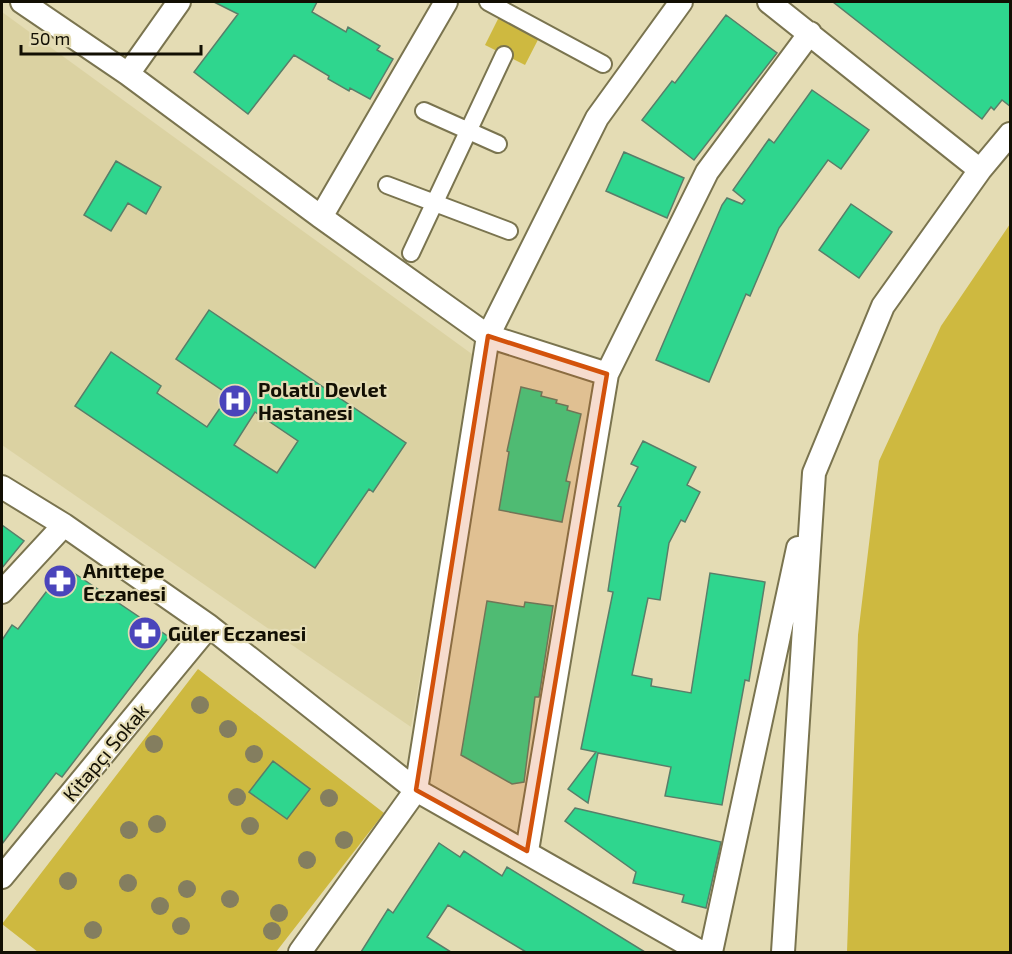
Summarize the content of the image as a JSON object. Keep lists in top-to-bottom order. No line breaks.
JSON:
{"streets":{"street":["Kitapçı Sokak"]},"places":{"hospital":["Polatlı Devlet Hastanesi"],"pharmacy":["Anıttepe Eczanesi","Güler Eczanesi"]},"scale_bar":"50 m"}
